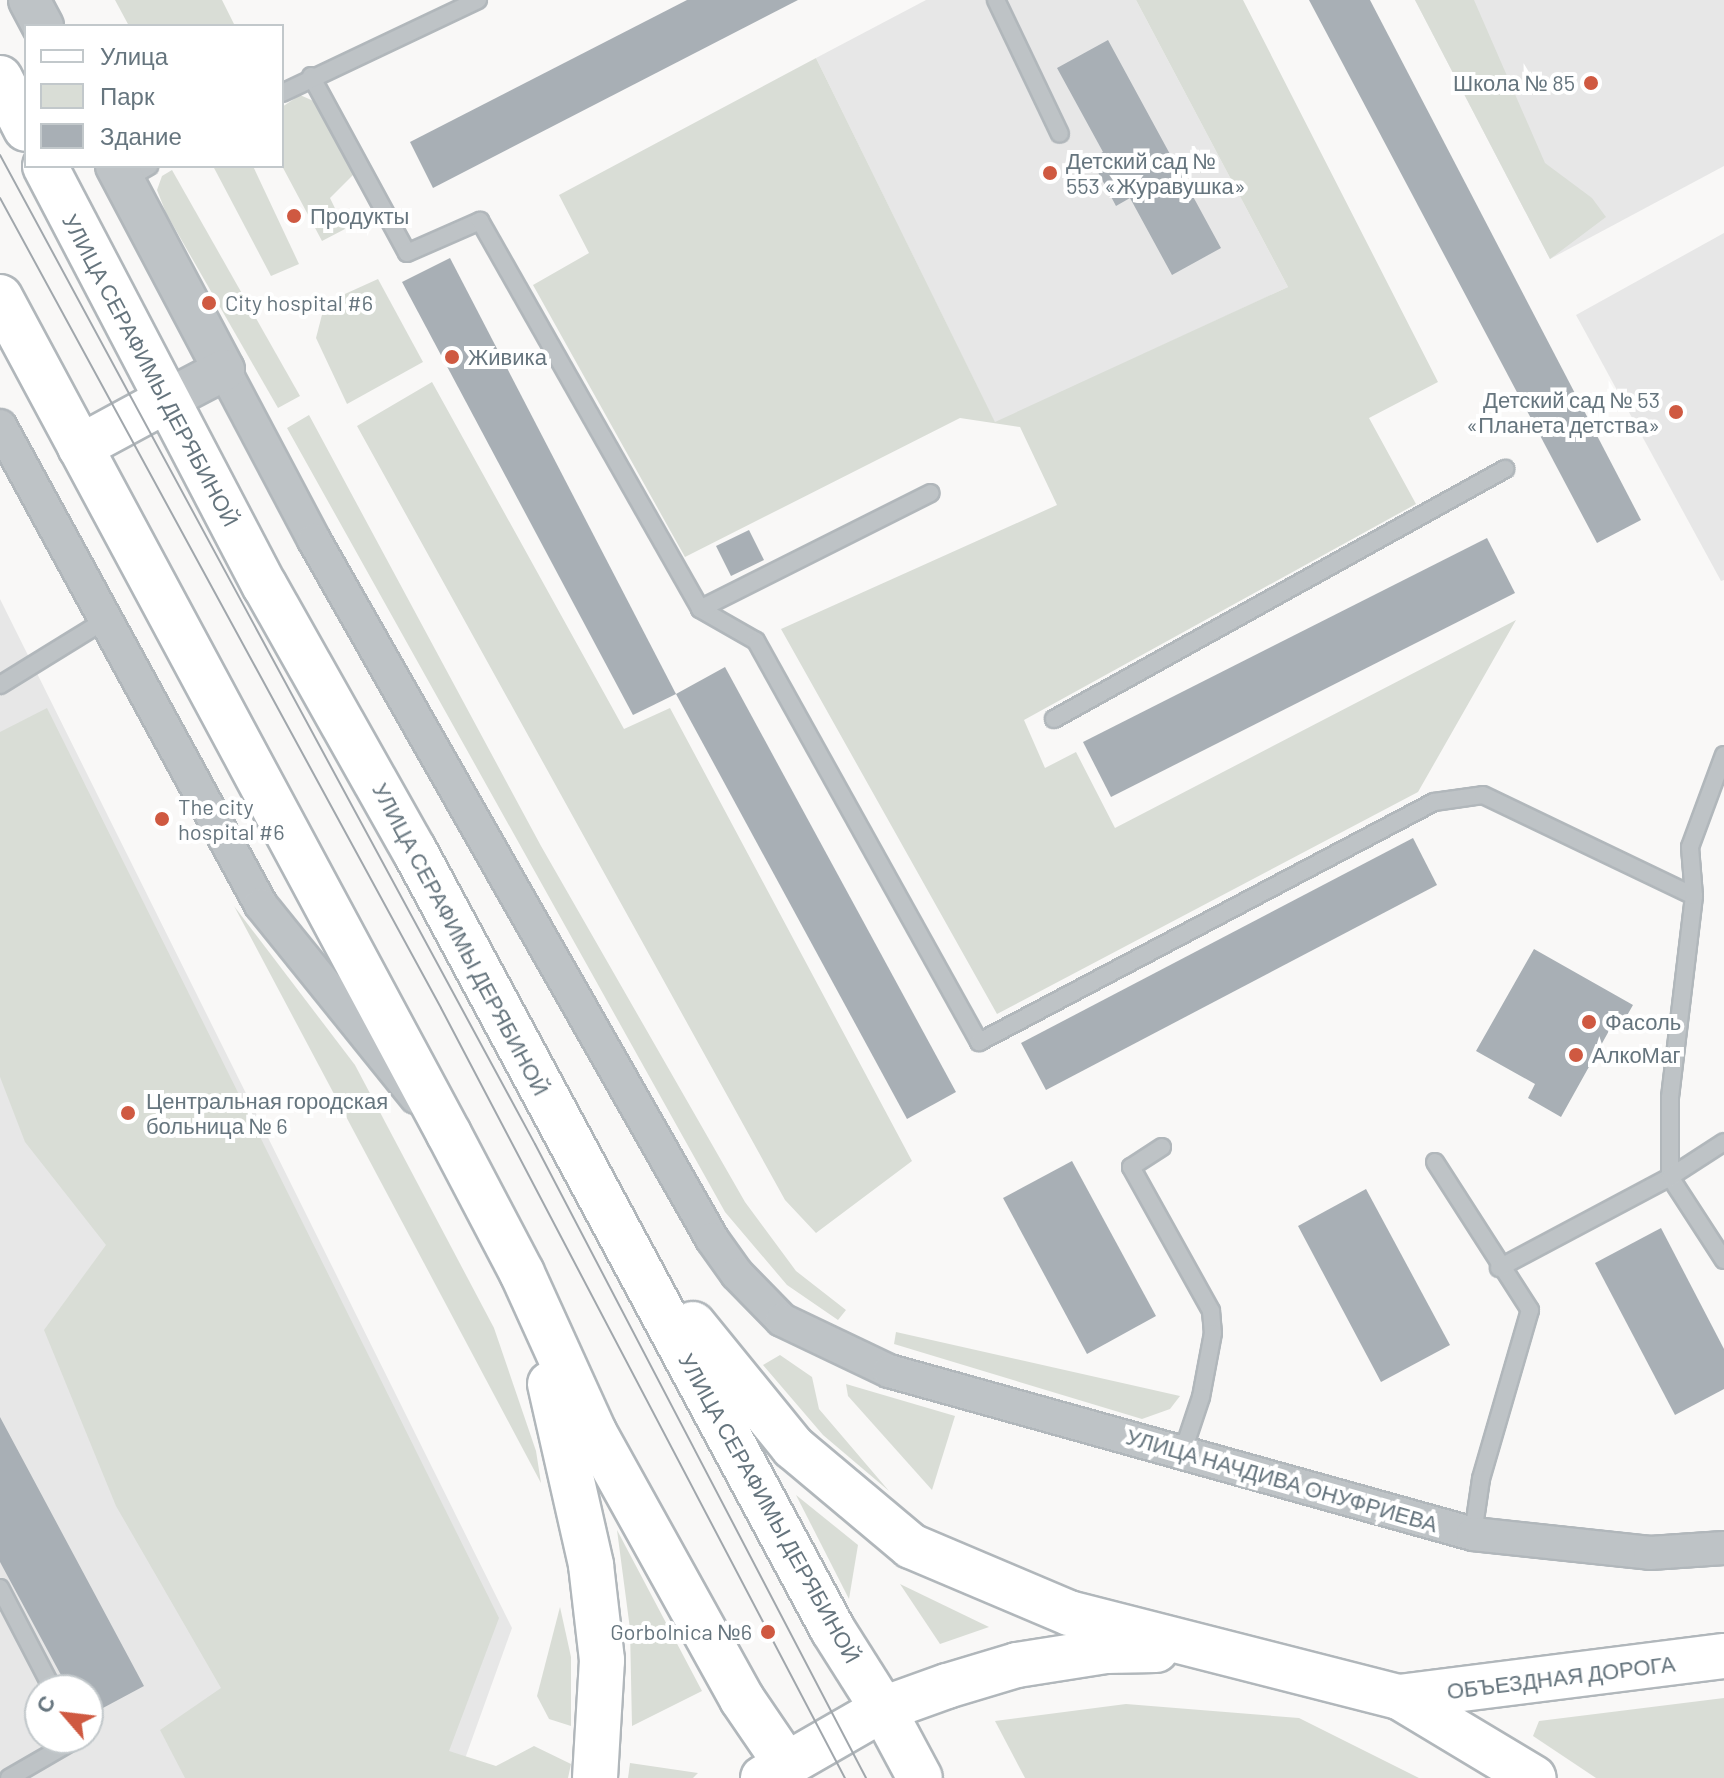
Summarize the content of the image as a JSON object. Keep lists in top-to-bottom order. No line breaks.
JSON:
{"streets":{"main road":["УЛИЦА СЕРАФИМЫ ДЕРЯБИНОЙ","ОБЪЕЗДНАЯ ДОРОГА"],"street":["УЛИЦА НАЧДИВА ОНУФРИЕВА"]},"places":["Школа № 85","Детский сад № 553 «Журавушка»","Продукты","City hospital #6","Живика","Детский сад № 53 «Планета детства»","The city hospital #6","Фасоль","АлкоМаг","Центральная городская больница № 6","Gorbolnica №6"],"legend":["Улица","Парк","Здание"],"north":"top left"}
